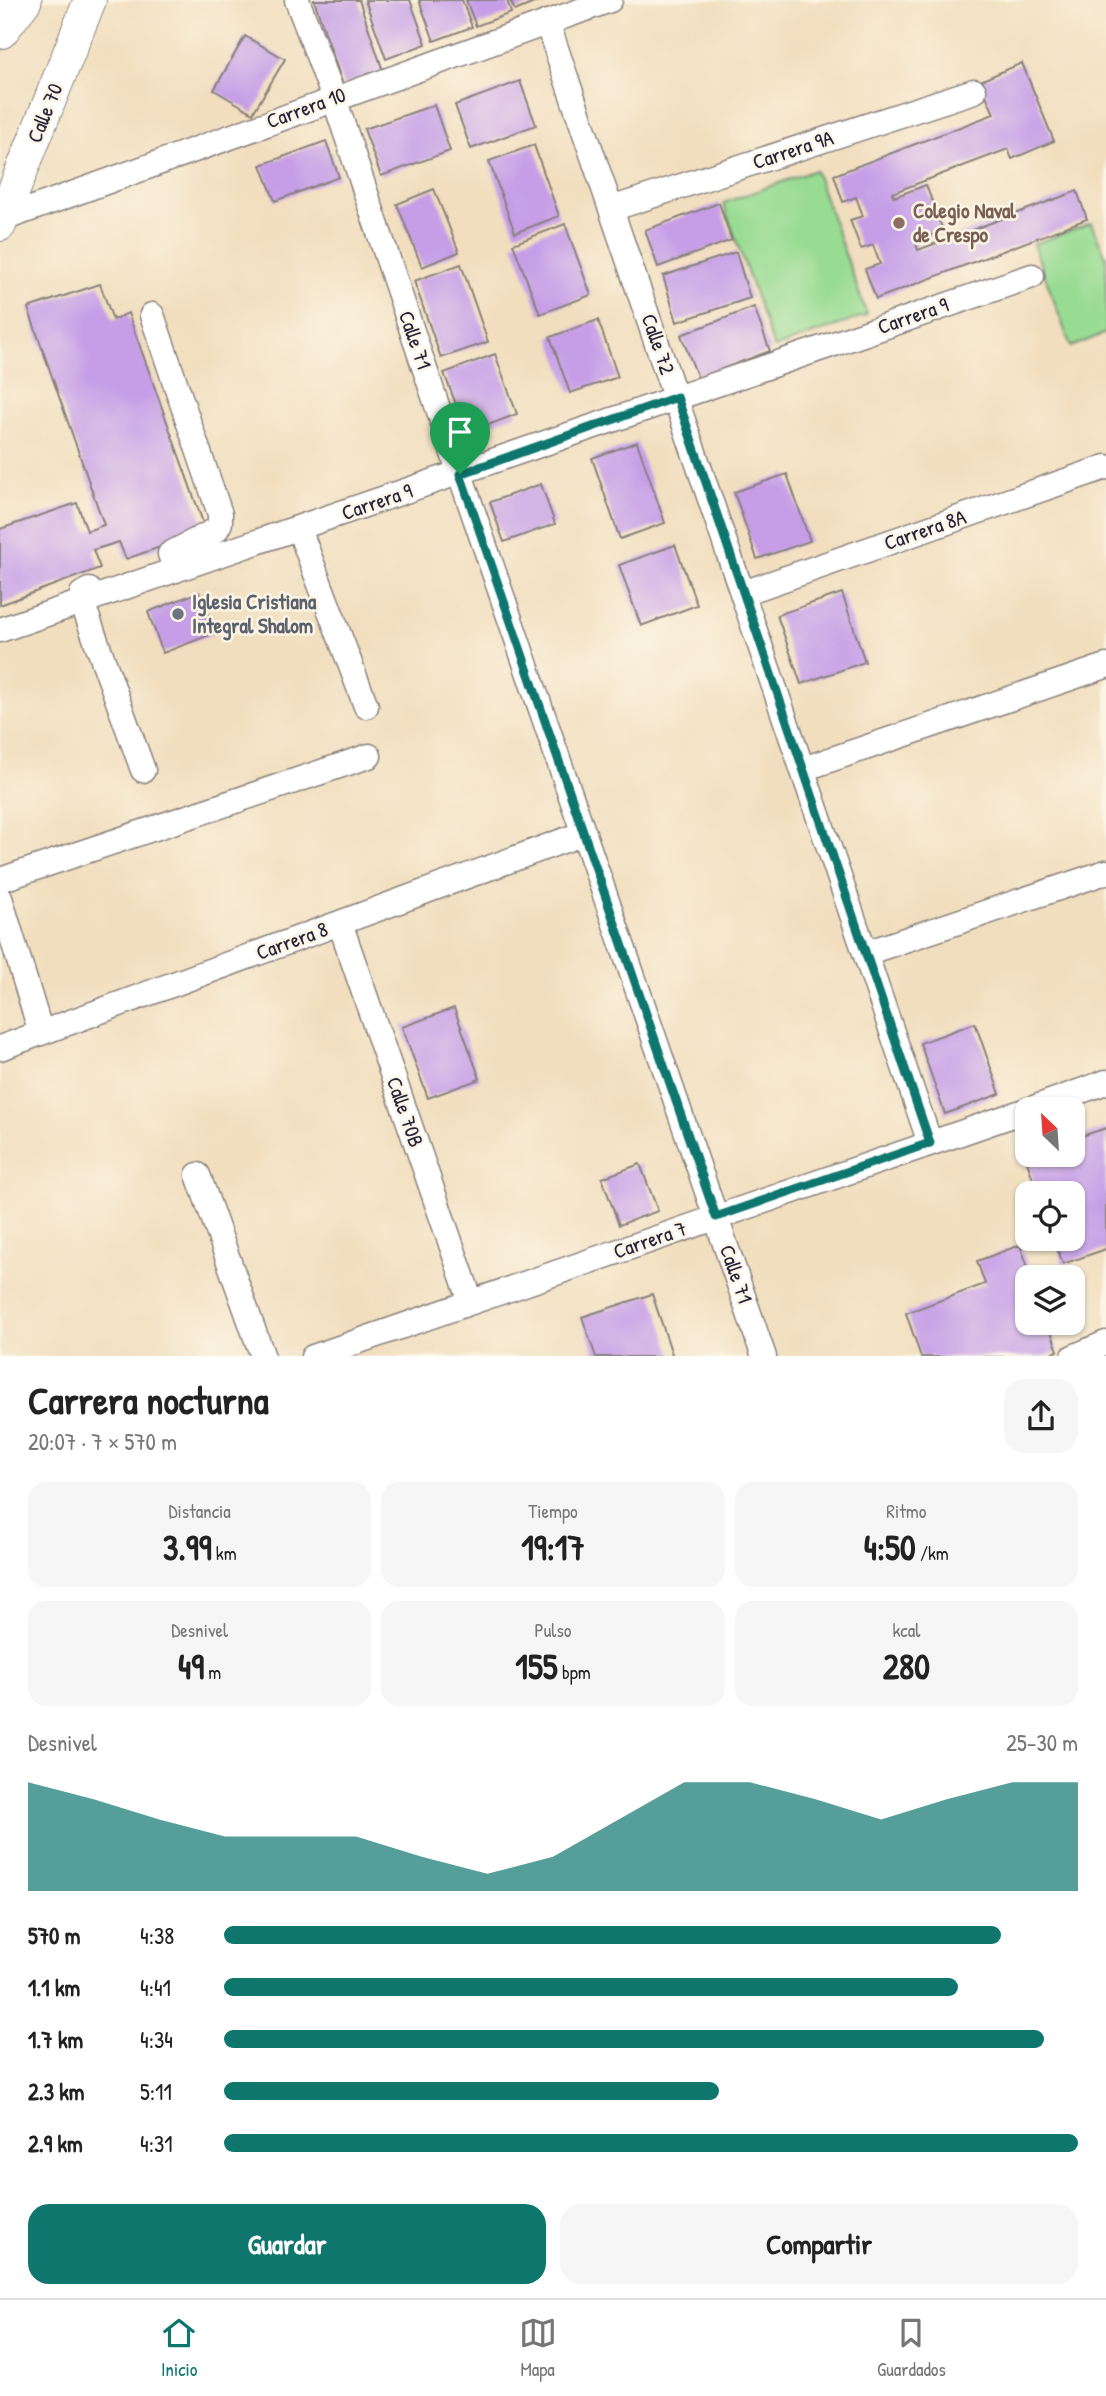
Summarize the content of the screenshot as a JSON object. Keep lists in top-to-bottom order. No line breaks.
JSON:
{"streets":{"main road":["Calle 70"],"street":["Carrera 10","Carrera 9A","Carrera 9","Calle 71","Calle 72","Carrera 8A","Carrera 8","Calle 70B","Carrera 7"]},"crossings":[["Carrera 10","Calle 70"],["Carrera 10","Calle 71"],["Carrera 10","Calle 72"],["Carrera 9A","Calle 72"],["Carrera 9","Calle 71"],["Carrera 9","Calle 72"],["Calle 71","Carrera 8"],["Calle 71","Carrera 7"],["Calle 72","Carrera 8A"],["Calle 72","Carrera 7"],["Carrera 8","Calle 70B"],["Calle 70B","Carrera 7"]],"places":["Colegio Naval de Crespo","Iglesia Cristiana Integral Shalom"],"north":"top left","page":{"heading":["Carrera nocturna","20:07 · 7 × 570 m"],"stats":[["Distancia","3.99 km"],["Tiempo","19:17"],["Ritmo","4:50 /km"],["Desnivel","49 m"],["Pulso","155 bpm"],["kcal","280"]],"chart":["Desnivel","25–30 m"],"list":[{"name":"570 m","note":"4:38"},{"name":"1.1 km","note":"4:41"},{"name":"1.7 km","note":"4:34"},{"name":"2.3 km","note":"5:11"},{"name":"2.9 km","note":"4:31"}],"buttons":["Guardar","Compartir"],"tabs":["Inicio","Mapa","Guardados"]}}
